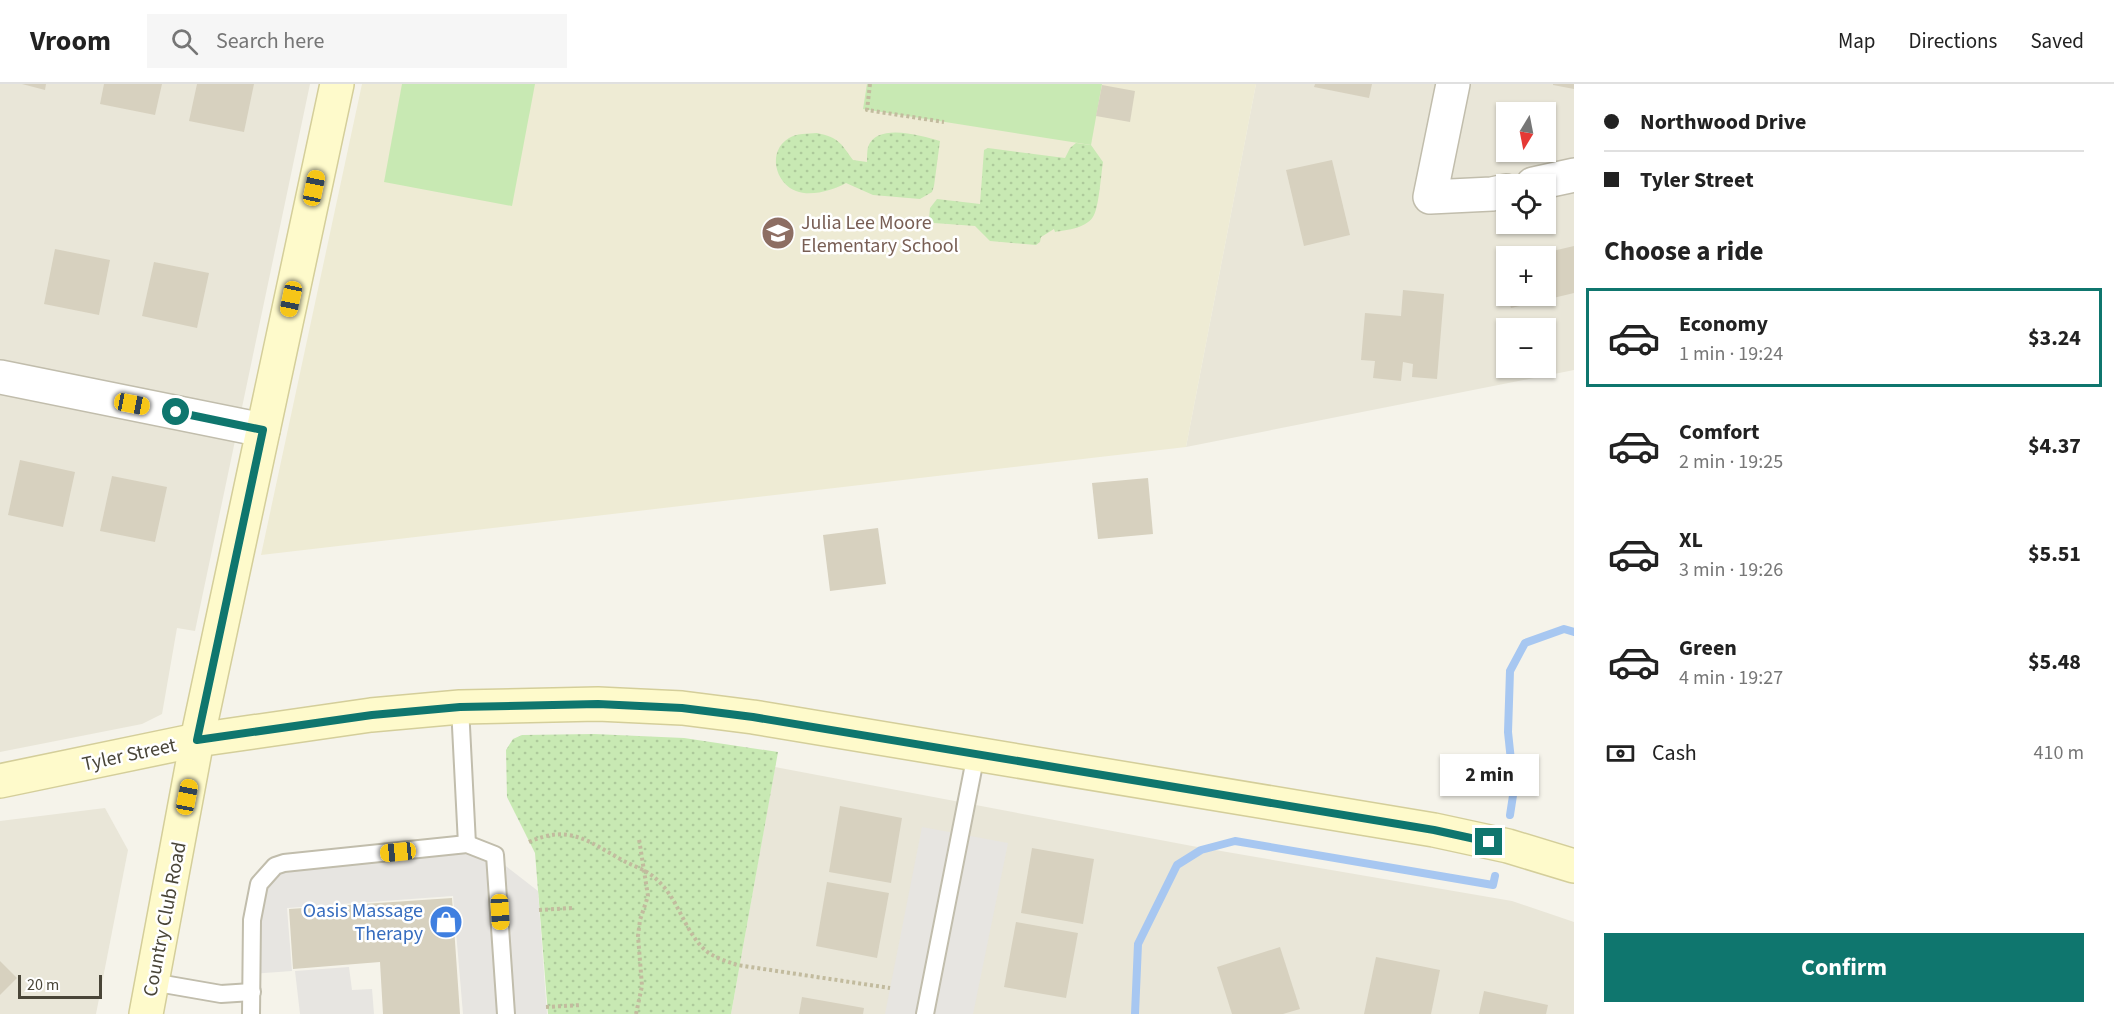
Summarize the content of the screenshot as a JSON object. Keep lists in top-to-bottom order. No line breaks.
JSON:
{"streets":{"street":["Tyler Street","Country Club Road"]},"crossings":[["Tyler Street","Country Club Road"]],"places":{"school or university":["Julia Lee Moore Elementary School"],"shop":["Oasis Massage Therapy"]},"scale_bar":"20 m","north":"bottom","page":{"header":"Vroom","search":"Search here","nav":["Map","Directions","Saved"],"banner":["Northwood Drive","Tyler Street"],"map_buttons":["+","−"],"heading":"Choose a ride","list":[{"name":"Economy","note":"1 min · 19:24","value":"$3.24"},{"name":"Comfort","note":"2 min · 19:25","value":"$4.37"},{"name":"XL","note":"3 min · 19:26","value":"$5.51"},{"name":"Green","note":"4 min · 19:27","value":"$5.48"}],"pay":["Cash","410 m"],"bubble":"2 min","buttons":"Confirm","scale":"20 m"}}
